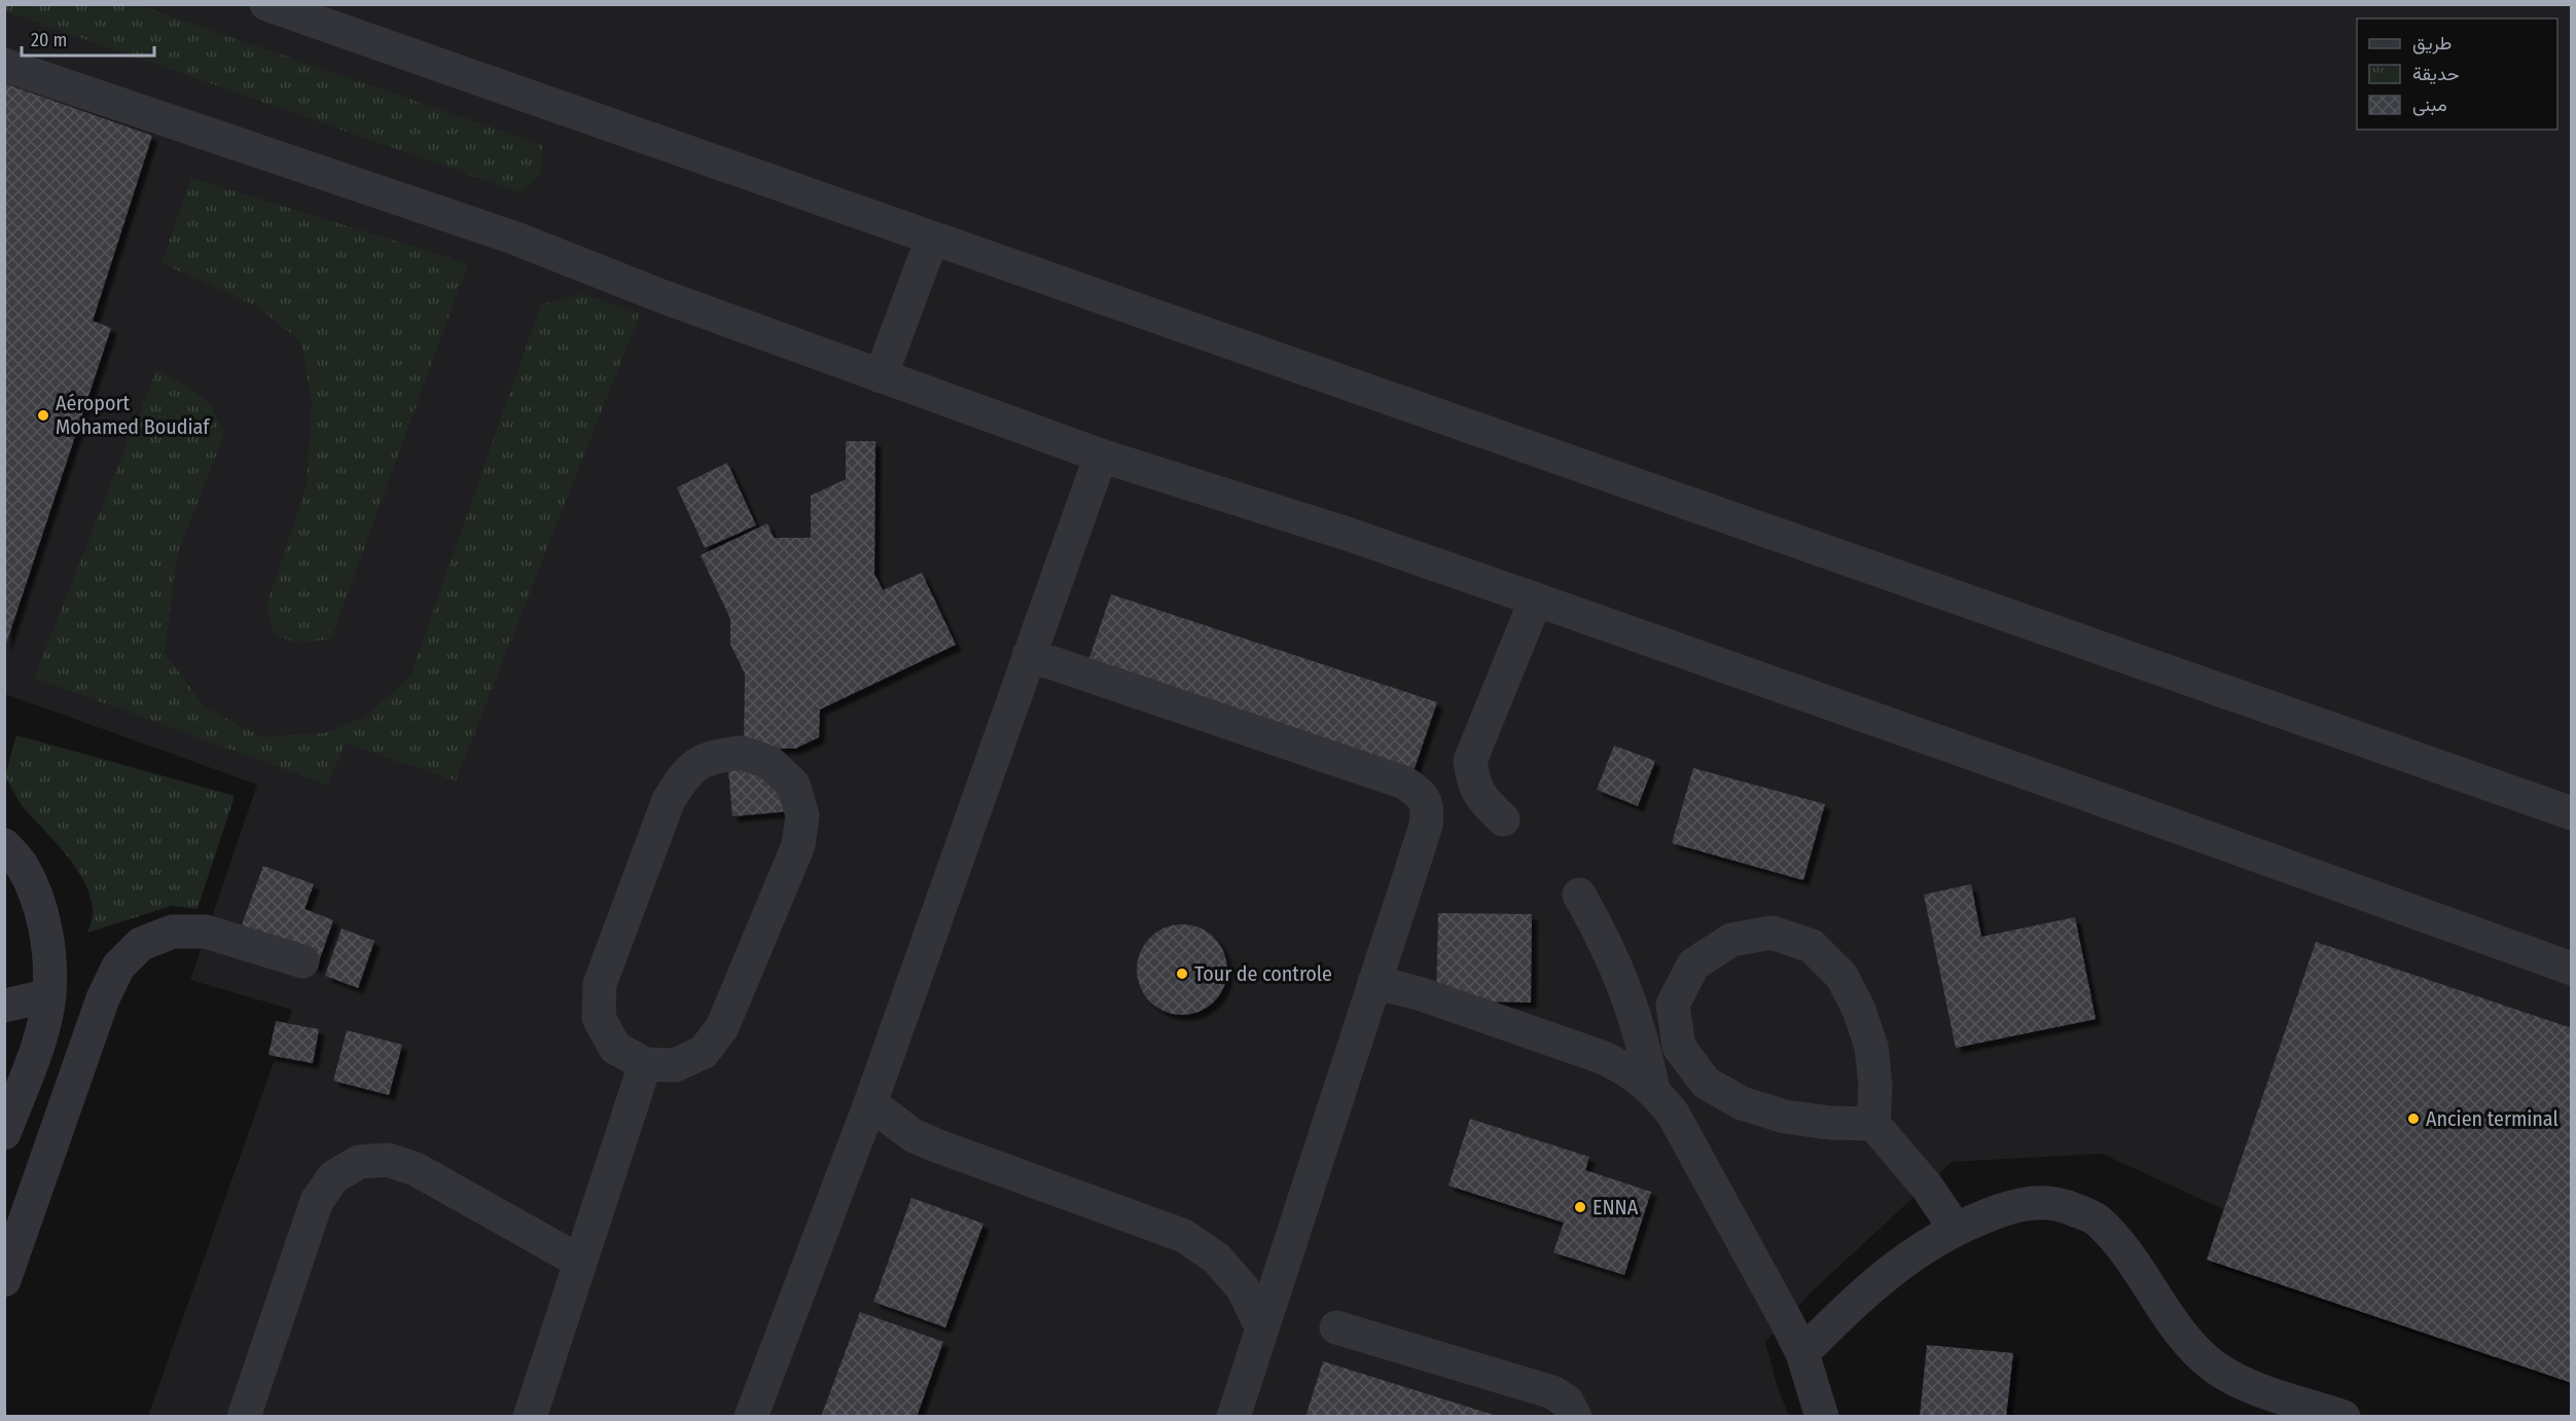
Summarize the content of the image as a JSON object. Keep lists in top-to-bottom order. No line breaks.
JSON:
{"places":["Aéroport Mohamed Boudiaf","Tour de controle","Ancien terminal","ENNA"],"legend":["طريق","حديقة","مبنى"],"scale_bar":"20 m"}
